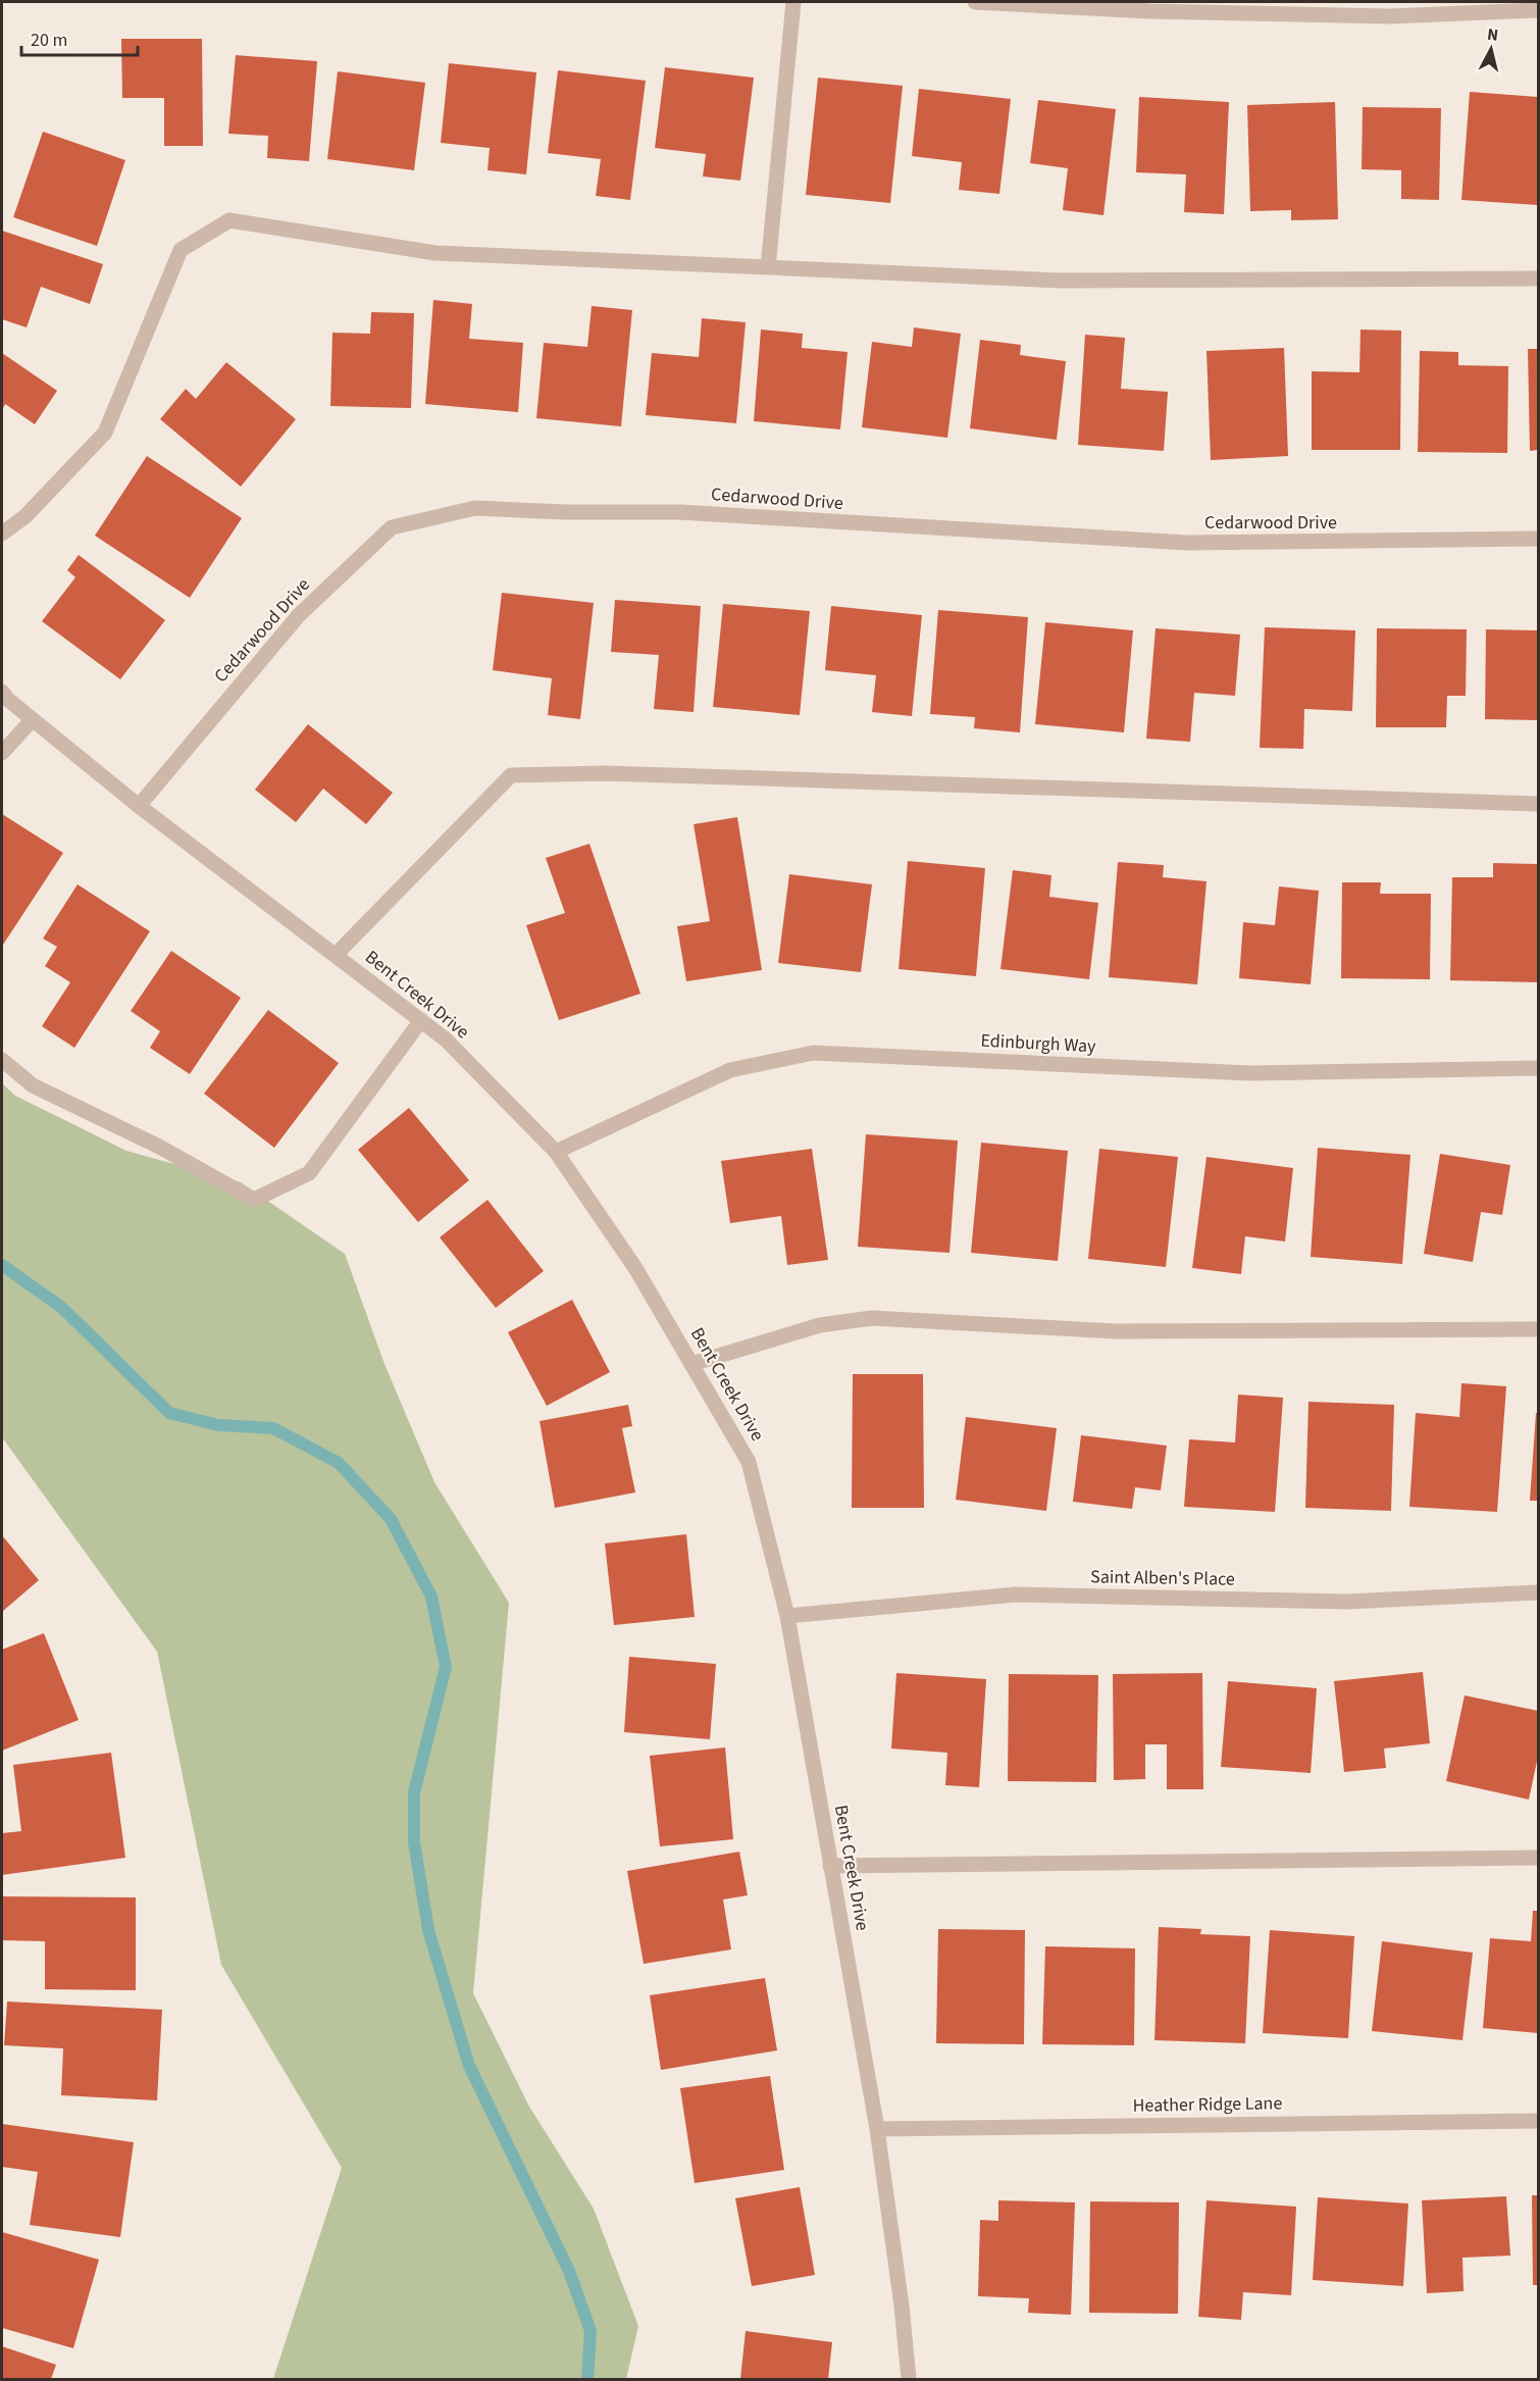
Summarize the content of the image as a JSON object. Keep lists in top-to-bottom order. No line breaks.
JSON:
{"streets":{"street":["Cedarwood Drive","Bent Creek Drive","Edinburgh Way","Saint Alben's Place","Heather Ridge Lane"]},"crossings":[["Cedarwood Drive","Bent Creek Drive"],["Bent Creek Drive","Edinburgh Way"],["Bent Creek Drive","Saint Alben's Place"],["Bent Creek Drive","Heather Ridge Lane"]],"scale_bar":"20 m","north":"top"}
